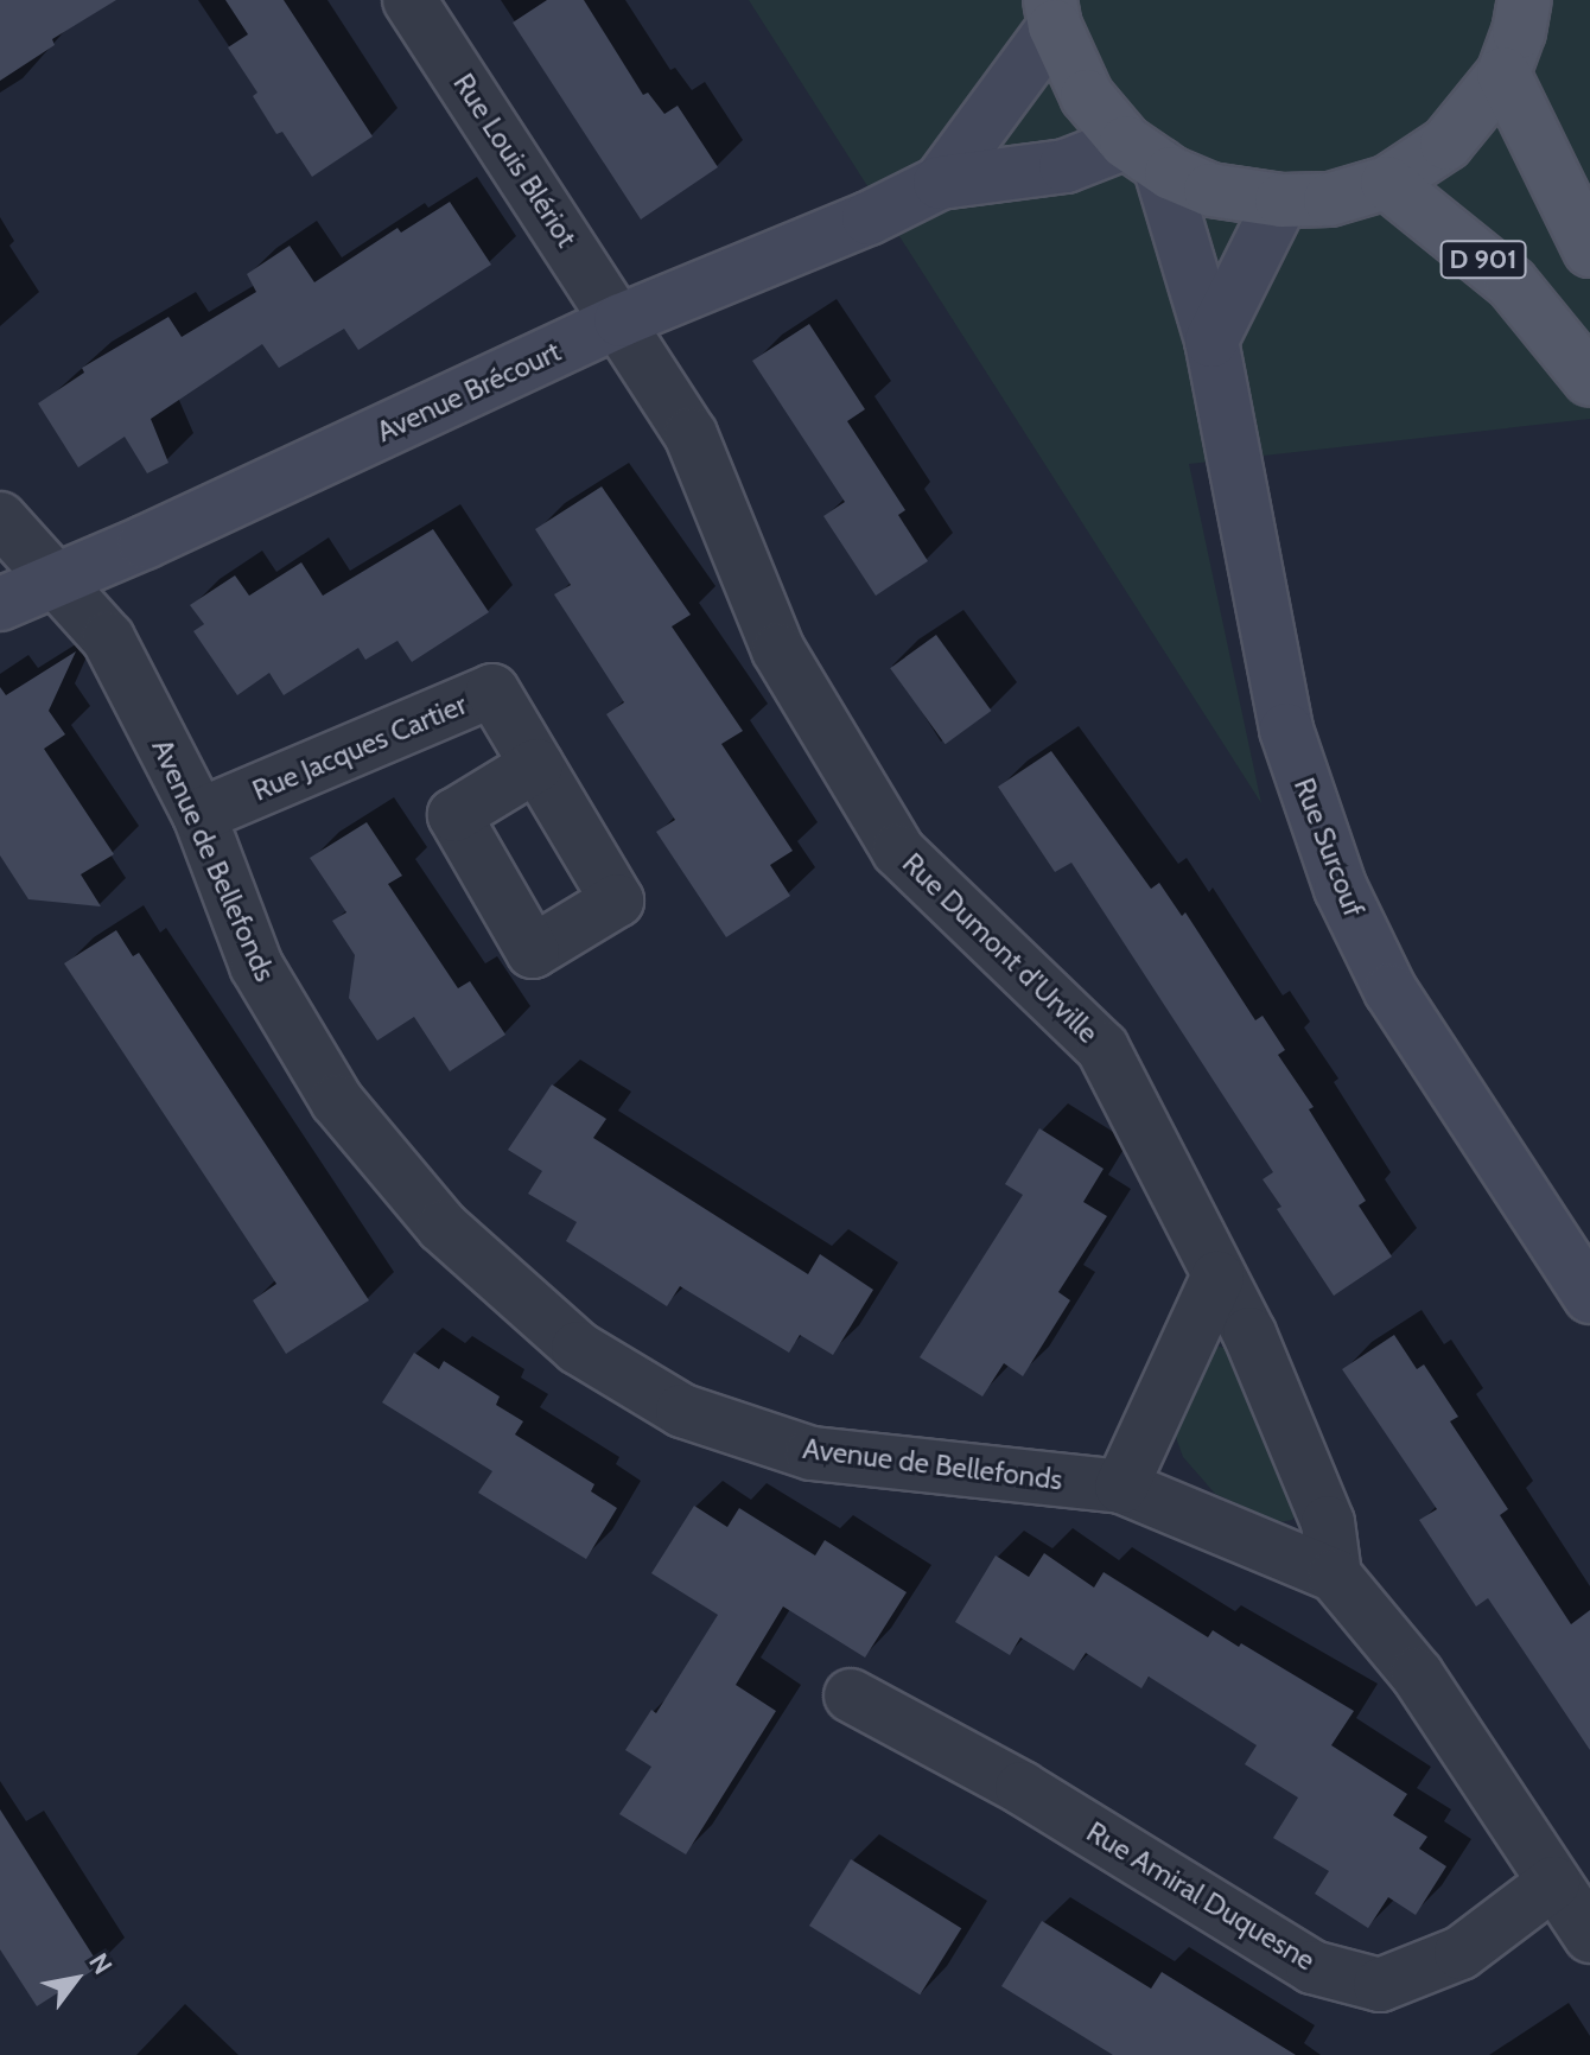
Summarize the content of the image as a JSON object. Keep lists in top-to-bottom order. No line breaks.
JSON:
{"streets":{"main road":["D 901","Avenue Brécourt","Rue Surcouf"],"street":["Rue Louis Blériot","Rue Jacques Cartier","Avenue de Bellefonds","Rue Dumont d'Urville","Rue Amiral Duquesne"]},"crossings":[["Rue Louis Blériot","Avenue Brécourt"],["Rue Louis Blériot","Rue Dumont d'Urville"],["Avenue Brécourt","Rue Surcouf"],["Avenue Brécourt","Avenue de Bellefonds"],["Avenue Brécourt","Rue Dumont d'Urville"],["Rue Jacques Cartier","Avenue de Bellefonds"],["Avenue de Bellefonds","Rue Dumont d'Urville"],["Avenue de Bellefonds","Rue Amiral Duquesne"]],"north":"top right"}
